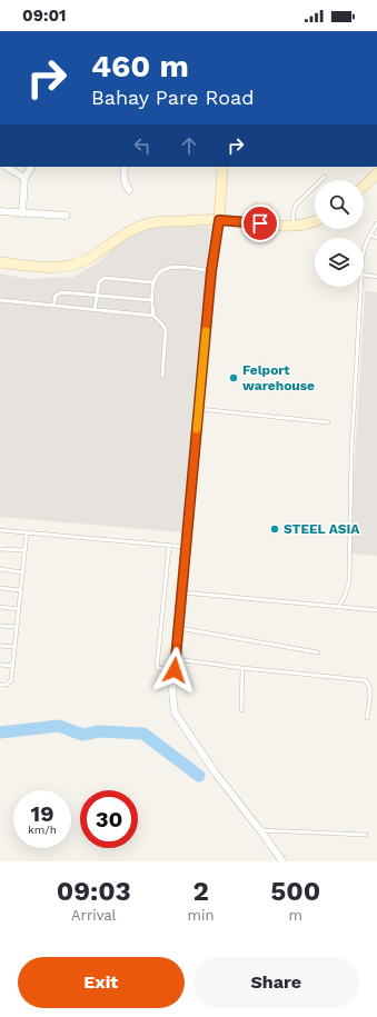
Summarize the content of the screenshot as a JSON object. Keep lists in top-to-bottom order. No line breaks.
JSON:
{"places":["Felport warehouse","STEEL ASIA"],"page":{"status":"09:01","turn":["460 m","Bahay Pare Road"],"speed":"19 km/h","limit":"30","eta":["09:03","Arrival","2","min","500","m"],"buttons":["Exit","Share"]}}
